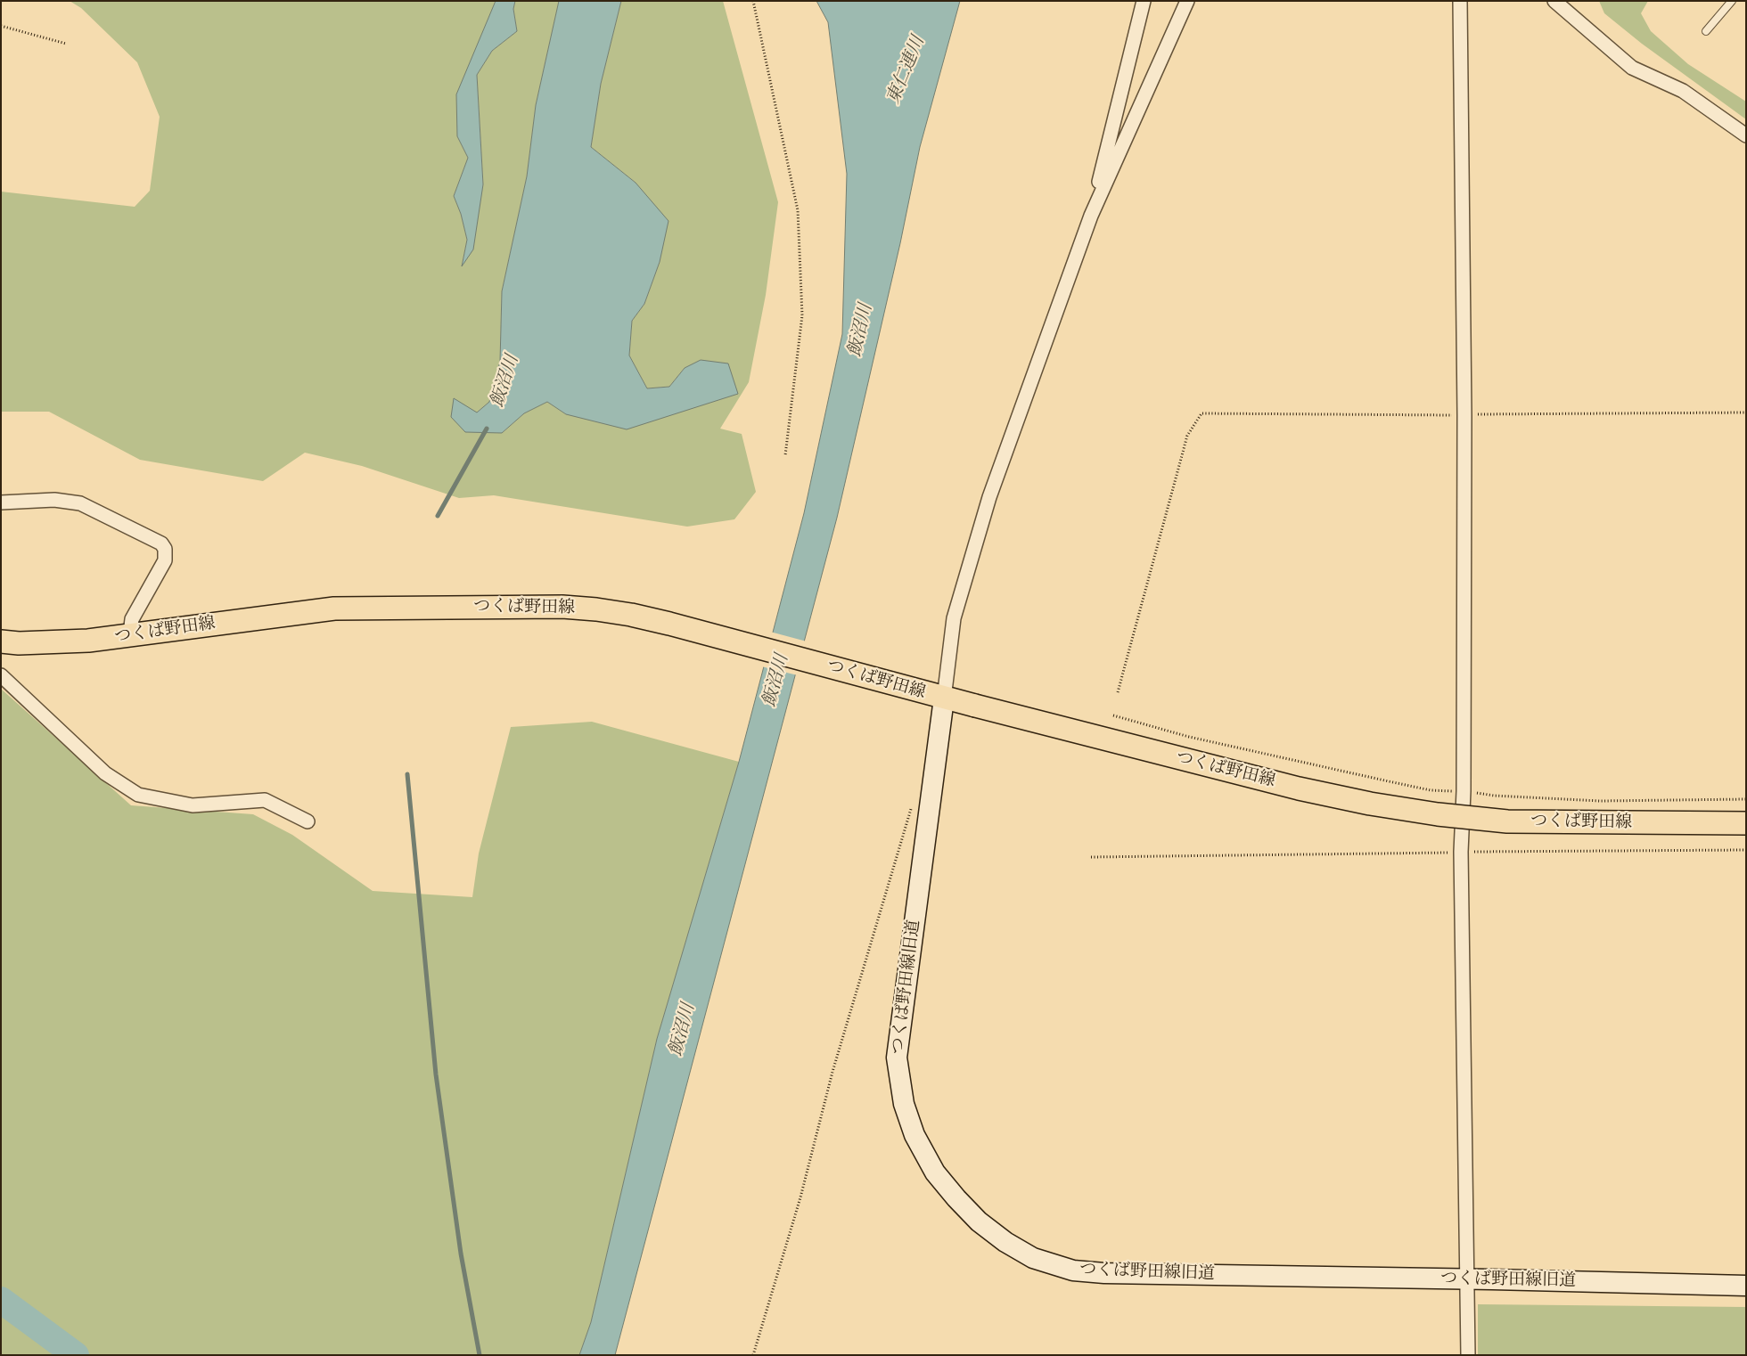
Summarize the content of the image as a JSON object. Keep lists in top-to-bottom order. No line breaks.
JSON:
{"streets":{"main road":["つくば野田線"],"street":["つくば野田線旧道"]},"crossings":[["つくば野田線","つくば野田線旧道"]],"water":["東仁連川","飯沼川"]}
